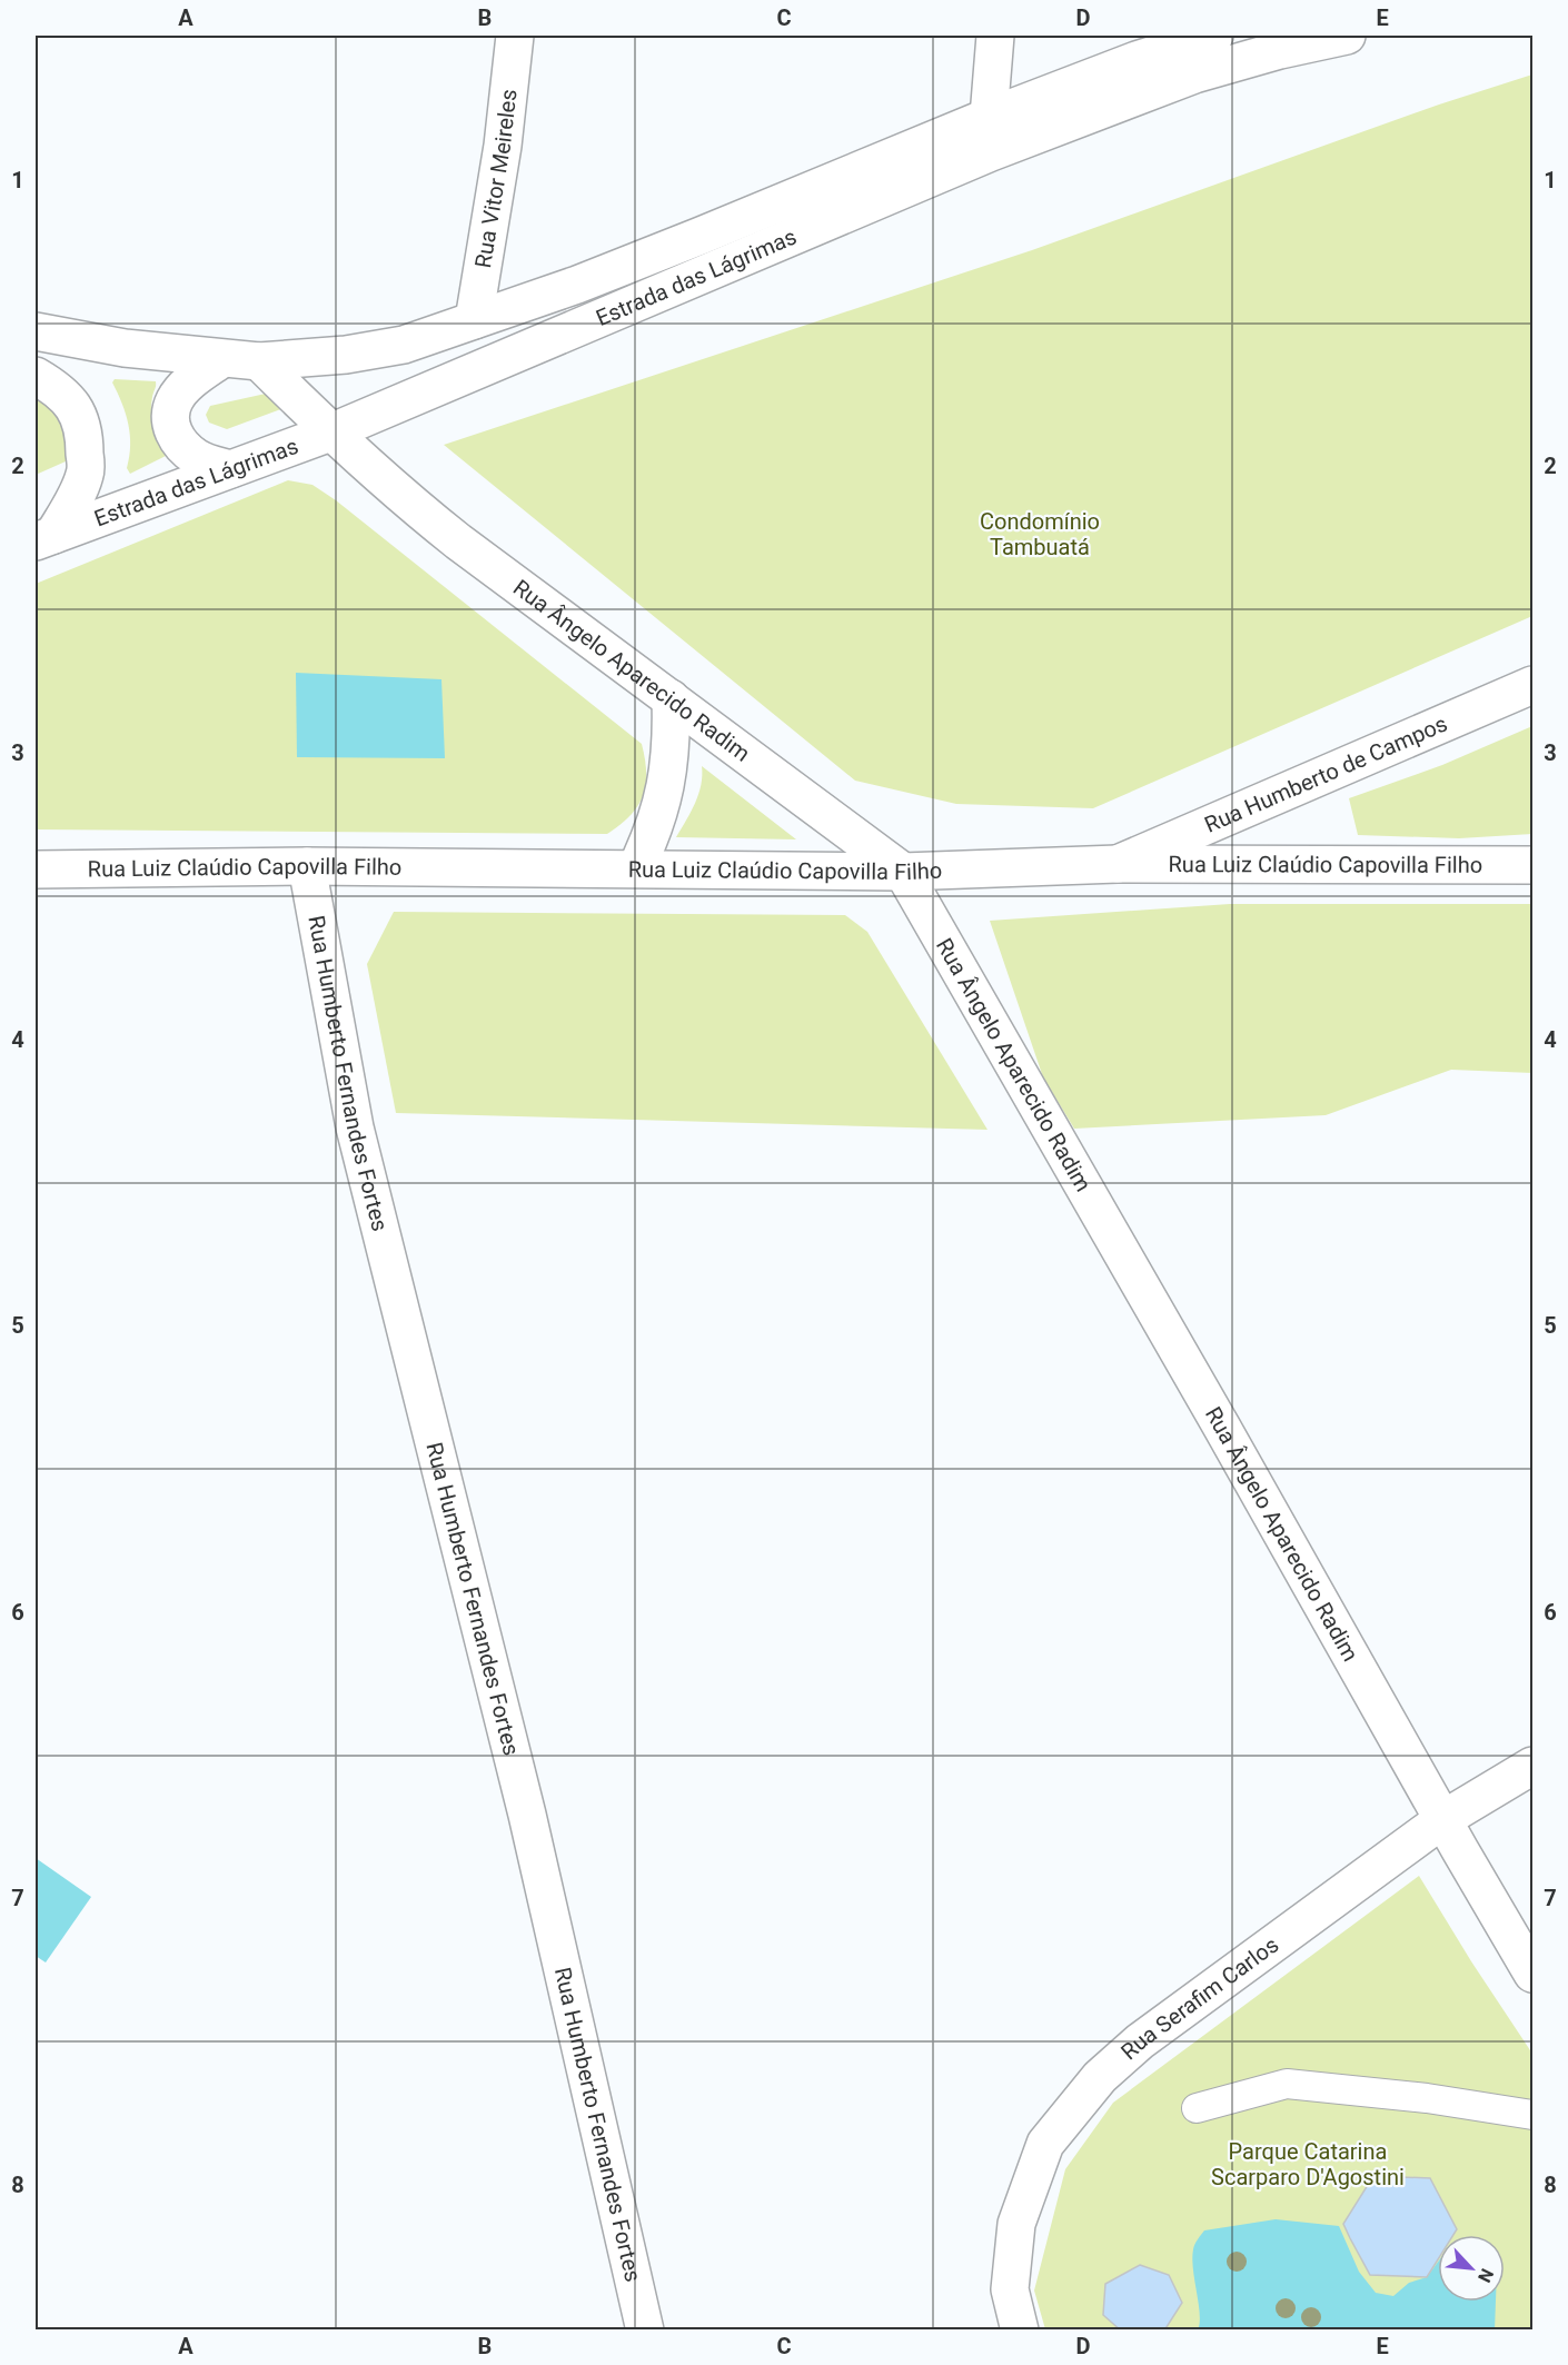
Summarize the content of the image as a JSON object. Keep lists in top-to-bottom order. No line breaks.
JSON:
{"streets":{"street":["Rua Vitor Meireles","Estrada das Lágrimas","Rua Ângelo Aparecido Radim","Rua Humberto de Campos","Rua Luiz Claúdio Capovilla Filho","Rua Humberto Fernandes Fortes","Rua Serafim Carlos"]},"crossings":[["Rua Vitor Meireles","Estrada das Lágrimas"],["Estrada das Lágrimas","Rua Ângelo Aparecido Radim"],["Rua Ângelo Aparecido Radim","Rua Luiz Claúdio Capovilla Filho"],["Rua Ângelo Aparecido Radim","Rua Serafim Carlos"],["Rua Humberto de Campos","Rua Luiz Claúdio Capovilla Filho"],["Rua Luiz Claúdio Capovilla Filho","Rua Humberto Fernandes Fortes"]],"parks":["Condomínio Tambuatá","Parque Catarina Scarparo D'Agostini"],"north":"bottom right","grid":{"columns":["A","B","C","D","E"],"rows":["1","2","3","4","5","6","7","8"]}}
